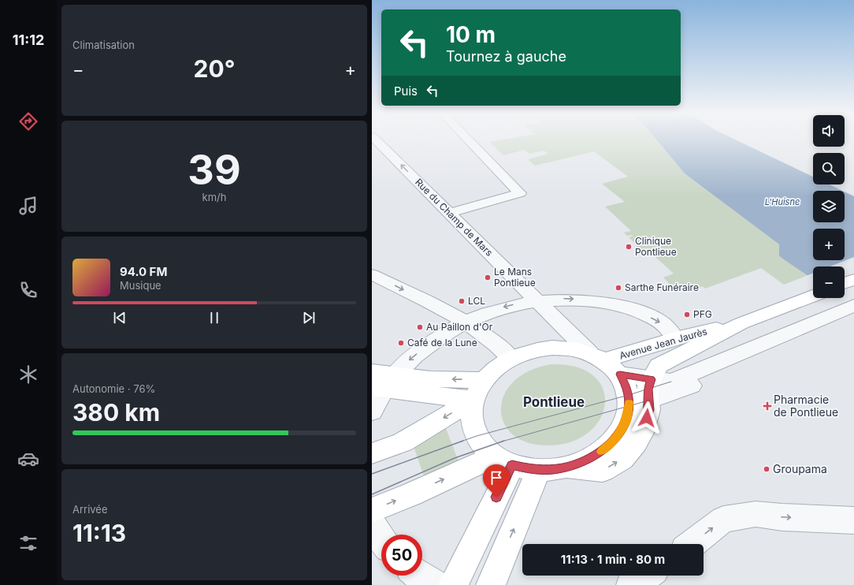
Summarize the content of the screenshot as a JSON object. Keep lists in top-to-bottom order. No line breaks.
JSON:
{"streets":{"main road":["Avenue Jean Jaurès"],"street":["Rue du Champ de Mars"]},"crossings":[["Rue du Champ de Mars","Avenue Jean Jaurès"]],"districts":["Pontlieue"],"water":["L'Huisne"],"places":{"other":["Clinique Pontlieue","Le Mans Pontlieue","Sarthe Funéraire","LCL","PFG","Au Paillon d'Or","Café de la Lune","Groupama"],"health":["Pharmacie de Pontlieue"]},"page":{"tabs":"11:12","tile":["Climatisation",["39","km/h"],["Autonomie · 76%","380 km"],["Arrivée","11:13"]],"turn":["10 m","Tournez à gauche"],"heat":["−","20°","+"],"then":"Puis","map_buttons":["+","−"],"song":["94.0 FM","Musique"],"limit":"50","trip":"11:13 · 1 min · 80 m"}}
